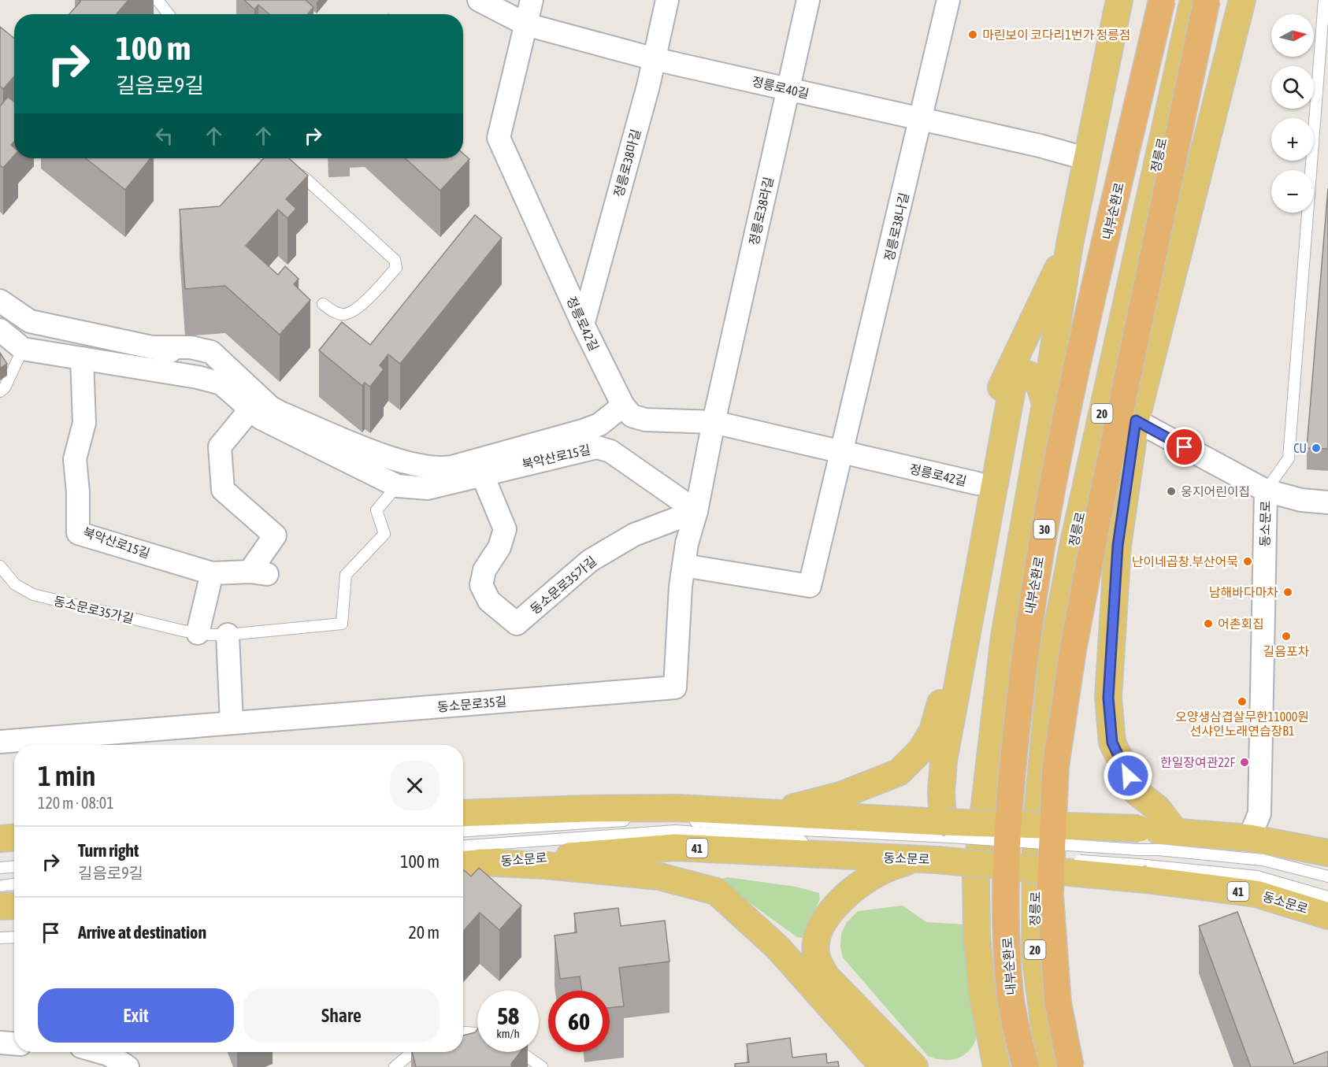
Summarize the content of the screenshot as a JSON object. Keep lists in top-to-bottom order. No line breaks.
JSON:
{"streets":{"highway":["내부순환로","30"],"main road":["정릉로","20","동소문로","41"],"street":["정릉로40길","정릉로38마길","정릉로38라길","정릉로38나길","정릉로42길","북악산로15길","동소문로35가길","동소문로35길"]},"crossings":[["정릉로40길","정릉로38마길"],["정릉로40길","정릉로38라길"],["정릉로40길","정릉로38나길"],["정릉로40길","정릉로42길"],["정릉로38마길","정릉로42길"],["정릉로38라길","정릉로42길"],["정릉로38라길","동소문로35길"],["정릉로38나길","정릉로42길"],["정릉로42길","동소문로35길"],["북악산로15길","동소문로35가길"],["북악산로15길","동소문로35길"],["동소문로35가길","동소문로35길"]],"places":["마린보이 코다리1번가 정릉점","CU","웅지어린이집","난이네곱창.부산어묵","남해바다마차","어촌회집","길음포차","오양생삼겹살무한11000원 선샤인노래연습장B1","한일장여관22F"],"north":"right","page":{"map_buttons":["+","−"],"turn":["100 m","길음로9길"],"heading":["1 min","120 m · 08:01"],"list":[{"name":"Turn right","note":"길음로9길","value":"100 m"},{"name":"Arrive at destination","value":"20 m"}],"buttons":["Exit","Share"],"speed":"58 km/h","limit":"60"}}
